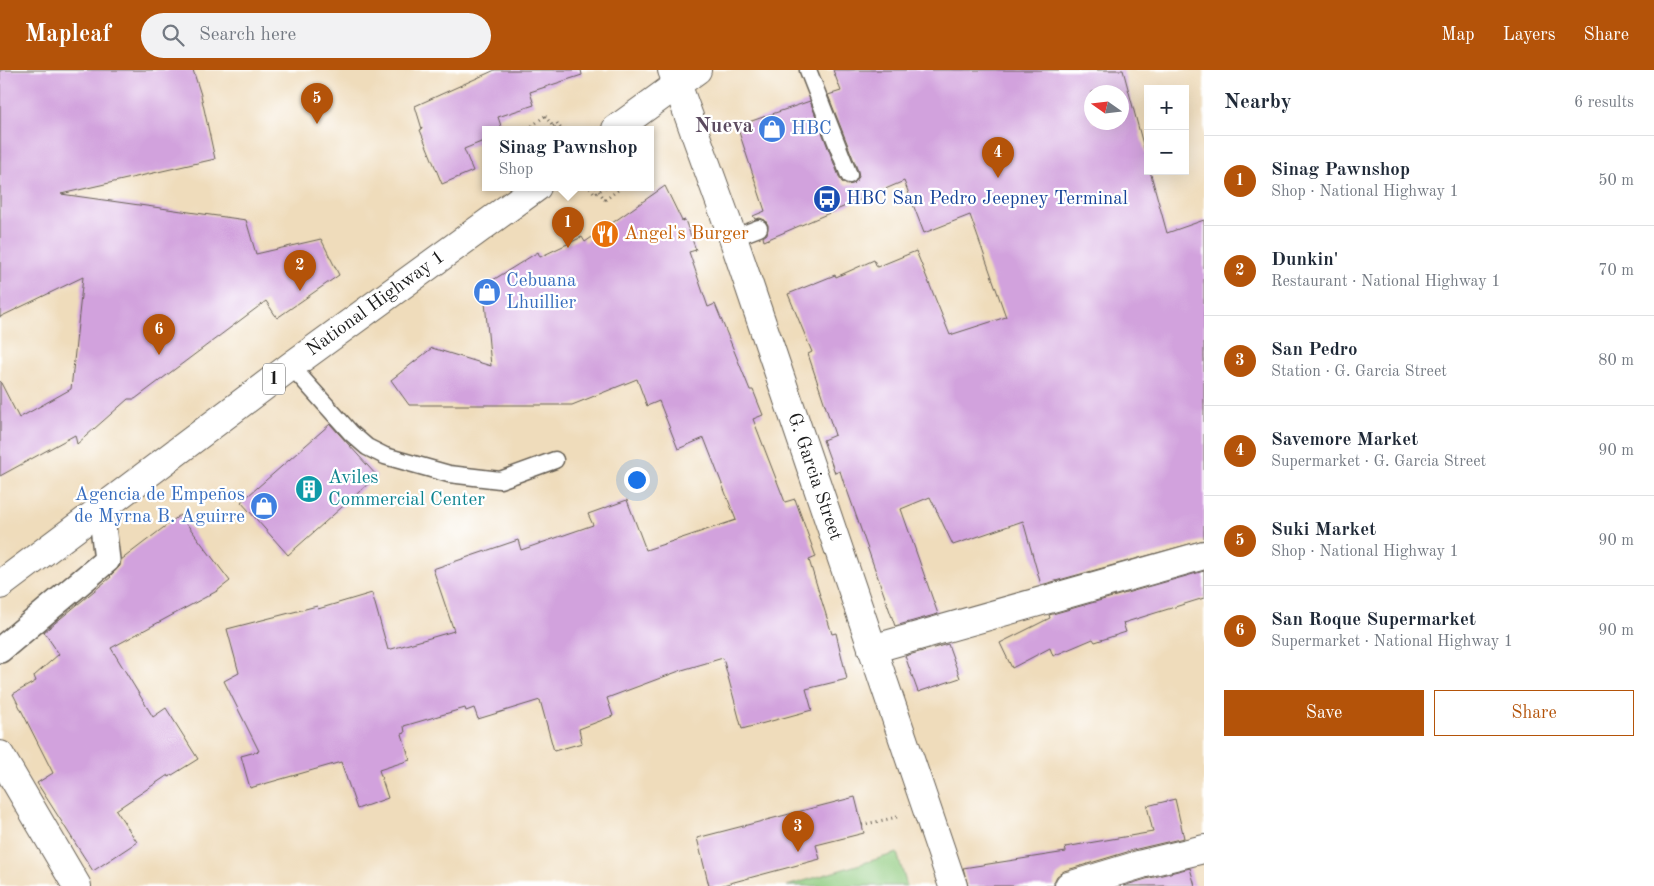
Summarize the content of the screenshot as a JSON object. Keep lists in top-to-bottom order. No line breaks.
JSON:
{"streets":{"main road":["National Highway 1","1","G. Garcia Street"]},"districts":["Nueva"],"places":{"shop":["HBC","Cebuana Lhuillier","Agencia de Empeños de Myrna B. Aguirre"],"bus stop":["HBC San Pedro Jeepney Terminal"],"restaurant":["Angel's Burger"],"building":["Aviles Commercial Center"]},"north":"left","page":{"header":"Mapleaf","search":"Search here","nav":["Map","Layers","Share"],"heading":["Nearby","6 results"],"pins":["5","4","1","2","6","3"],"map_buttons":["+","−"],"popup":["Sinag Pawnshop","Shop"],"list":[{"mark":"1","name":"Sinag Pawnshop","note":"Shop · National Highway 1","value":"50 m"},{"mark":"2","name":"Dunkin'","note":"Restaurant · National Highway 1","value":"70 m"},{"mark":"3","name":"San Pedro","note":"Station · G. Garcia Street","value":"80 m"},{"mark":"4","name":"Savemore Market","note":"Supermarket · G. Garcia Street","value":"90 m"},{"mark":"5","name":"Suki Market","note":"Shop · National Highway 1","value":"90 m"},{"mark":"6","name":"San Roque Supermarket","note":"Supermarket · National Highway 1","value":"90 m"}],"buttons":["Save","Share"]}}
